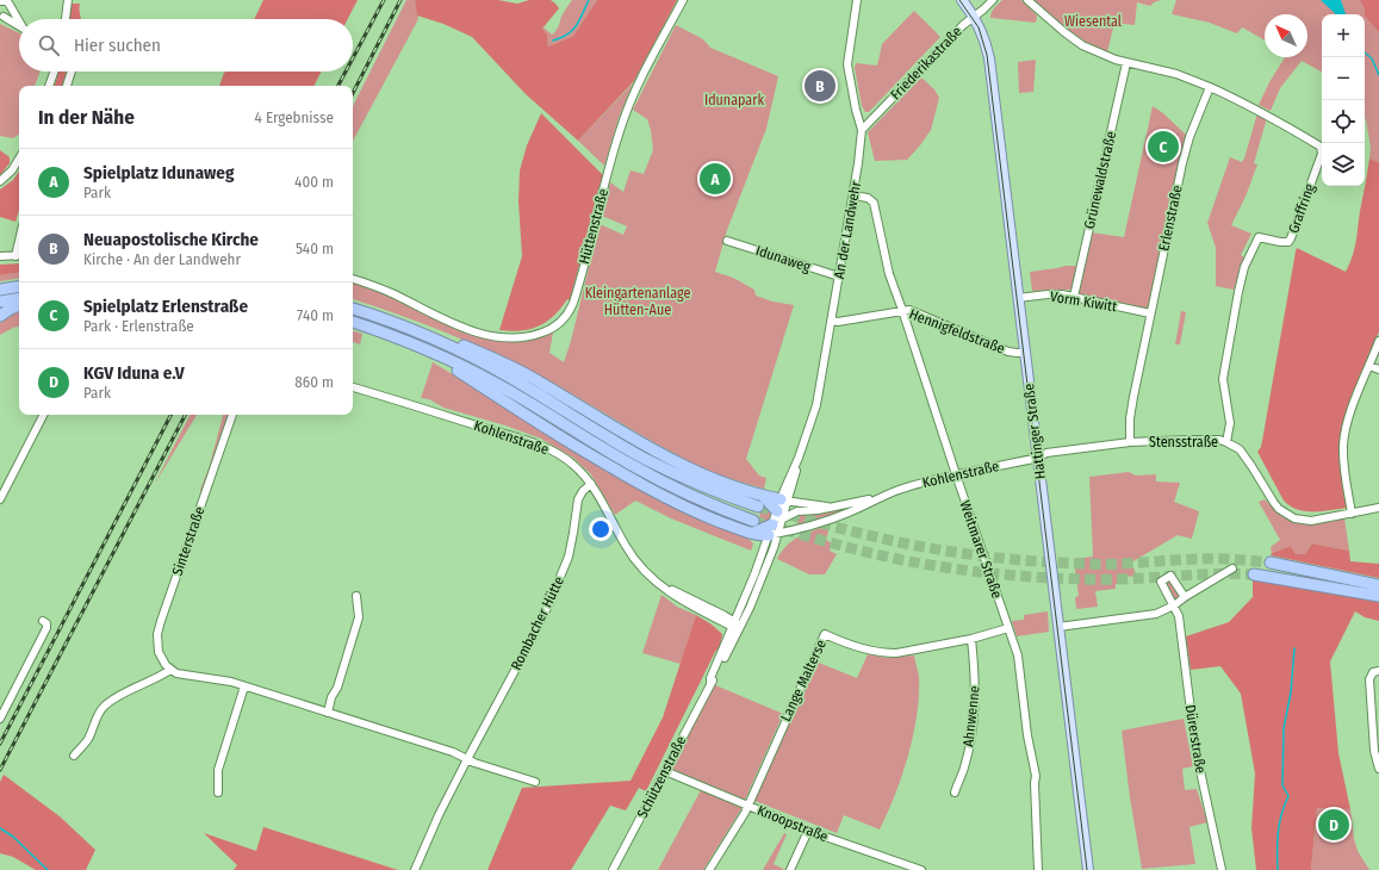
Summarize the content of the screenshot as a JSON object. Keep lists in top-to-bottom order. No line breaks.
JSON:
{"streets":{"main road":["Hattinger Straße"],"street":["Friederikastraße","Grünewaldstraße","Graffring","Erlenstraße","Hüttenstraße","An der Landwehr","Idunaweg","Vorm Kiwitt","Hennigfeldstraße","Kohlenstraße","Stensstraße","Sinterstraße","Weitmarer Straße","Rombacher Hütte","Lange Malterse","Ahnwenne","Dürerstraße","Schützenstraße","Knoopstraße"]},"crossings":[["Friederikastraße","An der Landwehr"],["Friederikastraße","Hattinger Straße"],["Grünewaldstraße","Vorm Kiwitt"],["Graffring","Erlenstraße"],["Graffring","Stensstraße"],["Erlenstraße","Vorm Kiwitt"],["Erlenstraße","Stensstraße"],["An der Landwehr","Idunaweg"],["An der Landwehr","Hennigfeldstraße"],["An der Landwehr","Kohlenstraße"],["An der Landwehr","Weitmarer Straße"],["An der Landwehr","Schützenstraße"],["Vorm Kiwitt","Hattinger Straße"],["Hennigfeldstraße","Hattinger Straße"],["Hennigfeldstraße","Weitmarer Straße"],["Hattinger Straße","Kohlenstraße"],["Hattinger Straße","Stensstraße"],["Kohlenstraße","Stensstraße"],["Kohlenstraße","Weitmarer Straße"],["Kohlenstraße","Rombacher Hütte"],["Kohlenstraße","Schützenstraße"],["Weitmarer Straße","Lange Malterse"],["Lange Malterse","Ahnwenne"],["Lange Malterse","Knoopstraße"],["Schützenstraße","Knoopstraße"]],"parks":["Wiesental","Idunapark","Kleingartenanlage Hütten-Aue"],"north":"top left","page":{"map_buttons":["+","−"],"search":"Hier suchen","pins":["B","C","A","D"],"heading":["In der Nähe","4 Ergebnisse"],"list":[{"mark":"A","name":"Spielplatz Idunaweg","note":"Park","value":"400 m"},{"mark":"B","name":"Neuapostolische Kirche","note":"Kirche · An der Landwehr","value":"540 m"},{"mark":"C","name":"Spielplatz Erlenstraße","note":"Park · Erlenstraße","value":"740 m"},{"mark":"D","name":"KGV Iduna e.V","note":"Park","value":"860 m"}]}}
